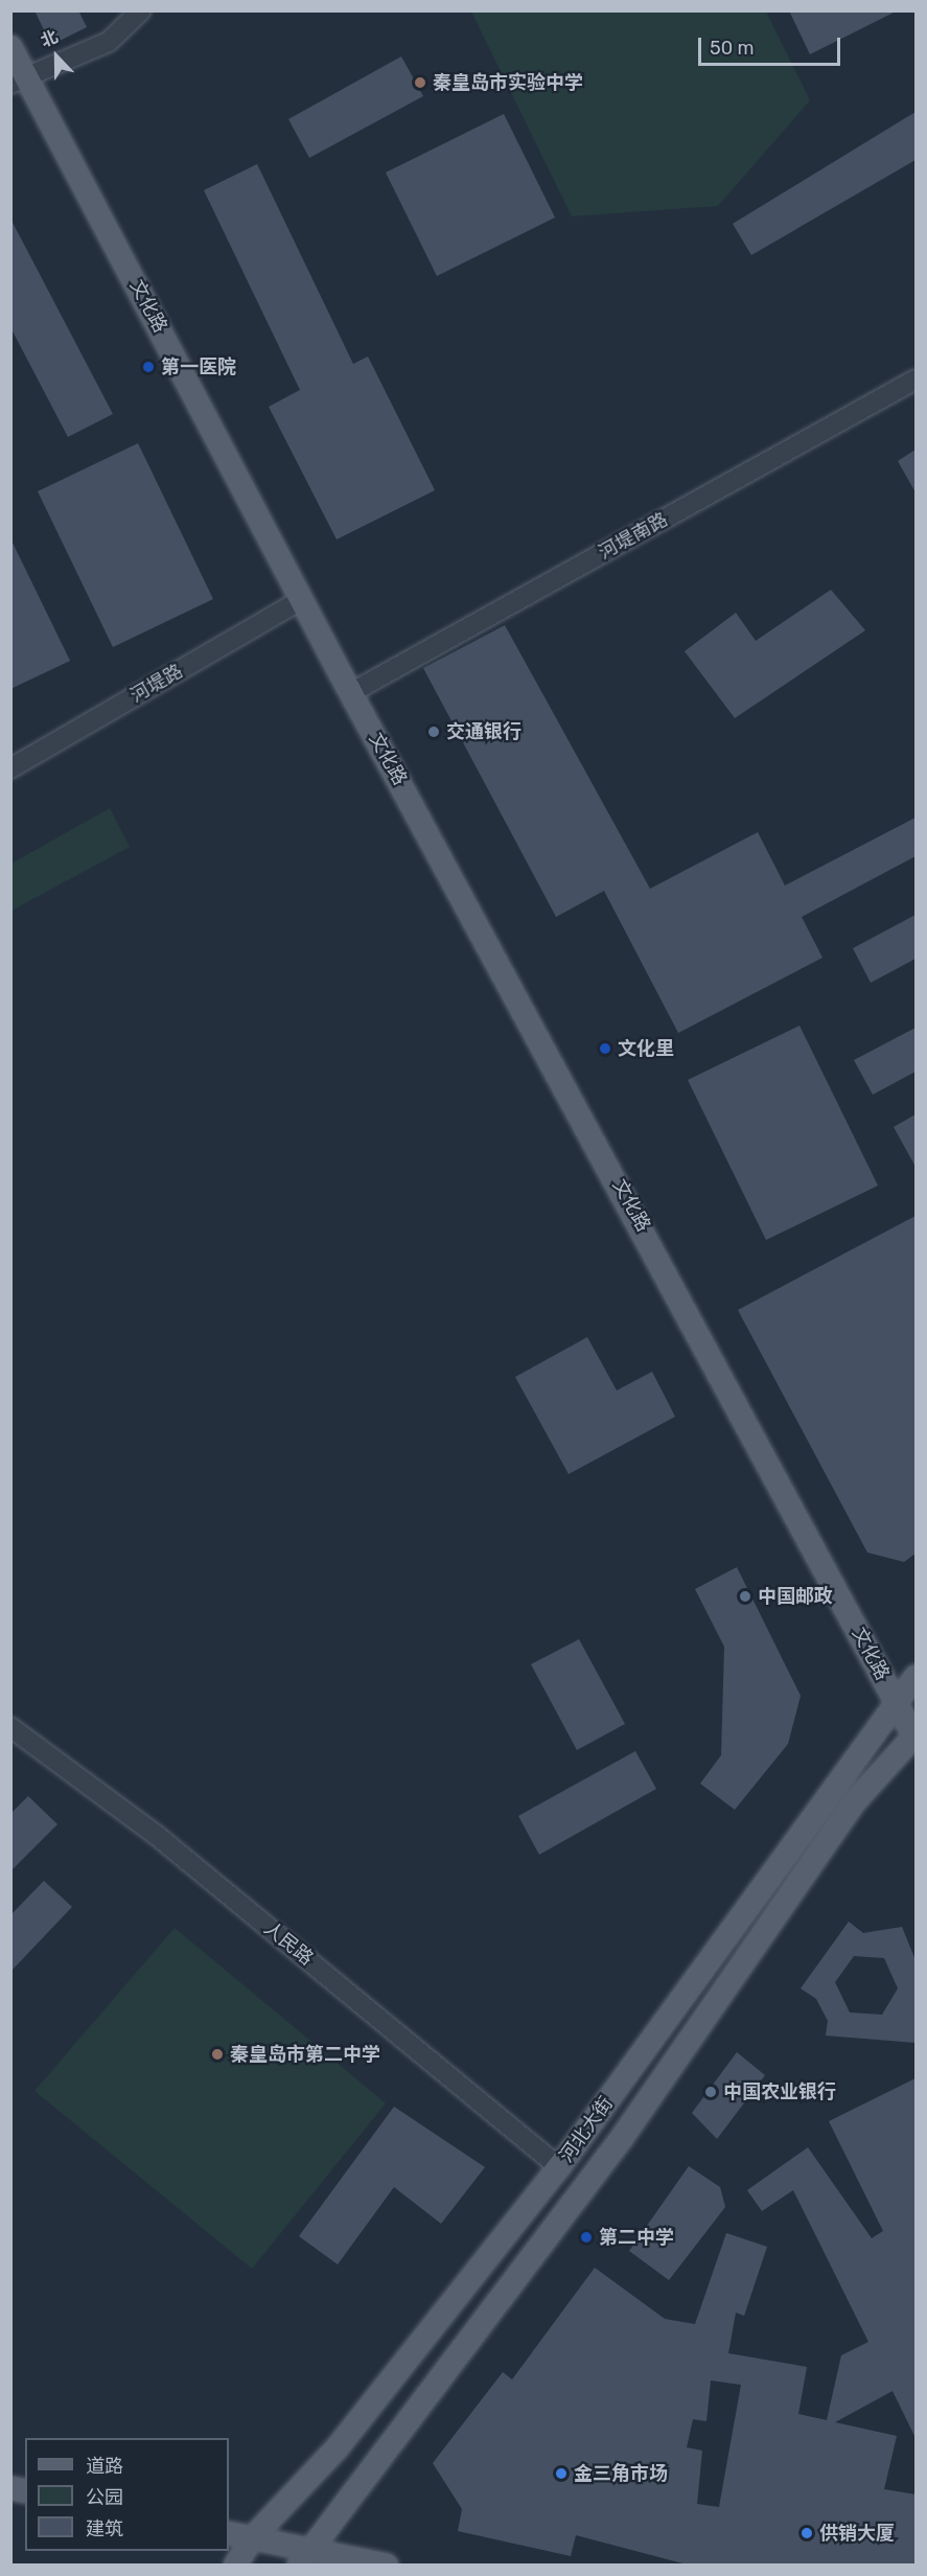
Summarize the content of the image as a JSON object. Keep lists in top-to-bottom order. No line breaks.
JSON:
{"streets":{"main road":["文化路","河北大街"],"street":["河堤南路","河堤路","人民路"]},"crossings":[["文化路","河堤南路"],["文化路","河堤路"],["文化路","河北大街"],["人民路","河北大街"]],"places":["秦皇岛市实验中学","第一医院","交通银行","文化里","中国邮政","秦皇岛市第二中学","中国农业银行","第二中学","金三角市场","供销大厦"],"legend":["道路","公园","建筑"],"scale_bar":"50 m","north":"top"}
